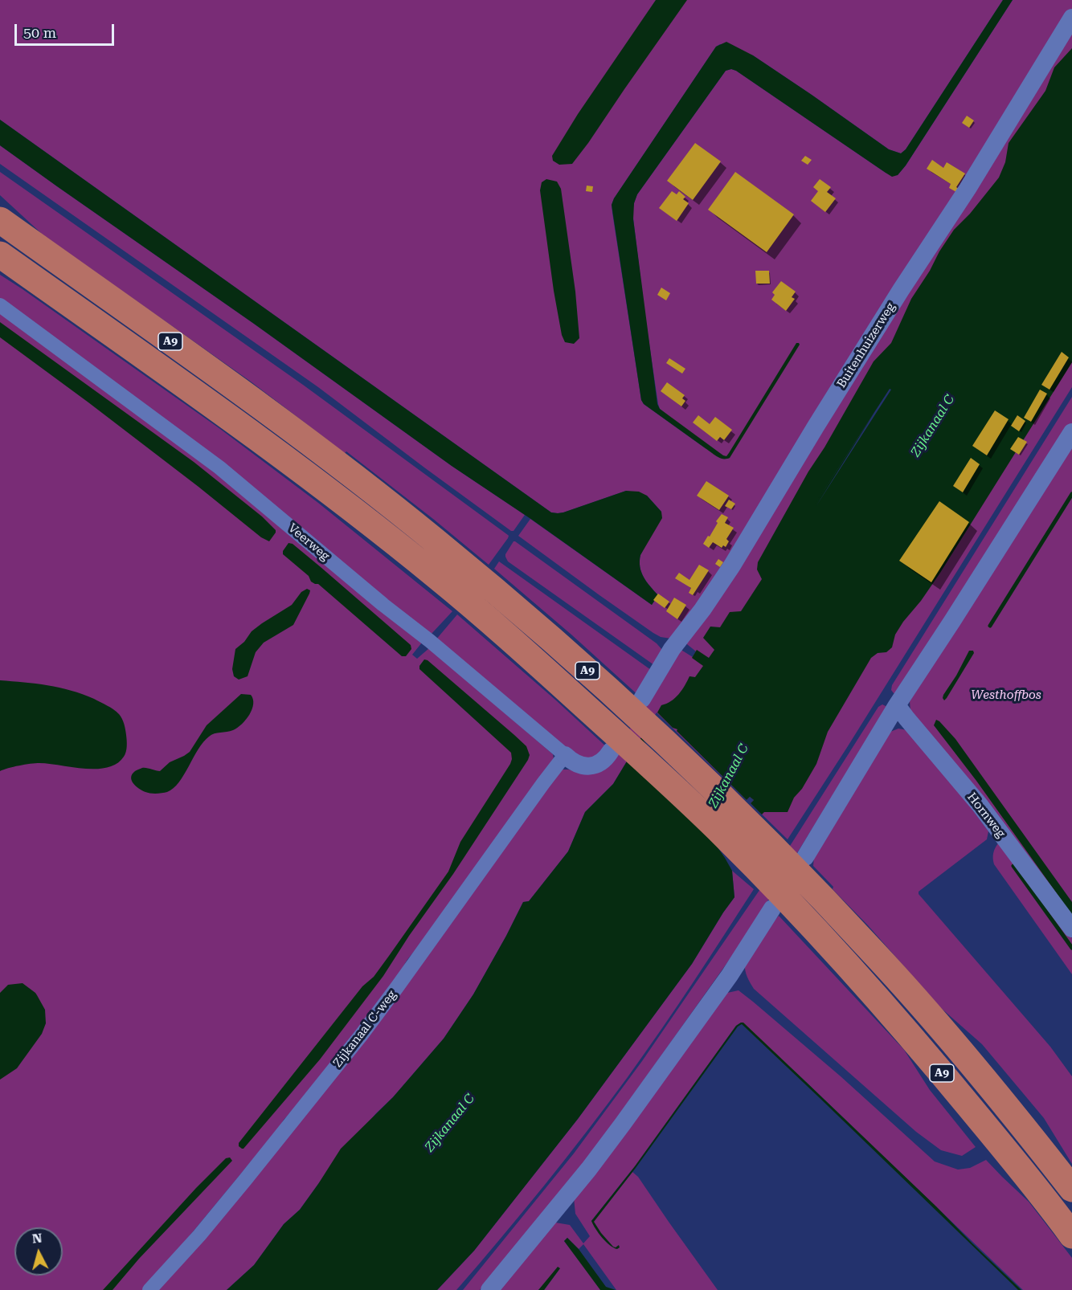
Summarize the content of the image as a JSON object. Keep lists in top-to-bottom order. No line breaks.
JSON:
{"streets":{"highway":["A9"],"street":["Buitenhuizerweg","Veerweg","Hornweg","Zijkanaal C-weg"]},"crossings":[["Veerweg","Zijkanaal C-weg"]],"water":["Zijkanaal C"],"parks":["Westhoffbos"],"scale_bar":"50 m","north":"top"}
